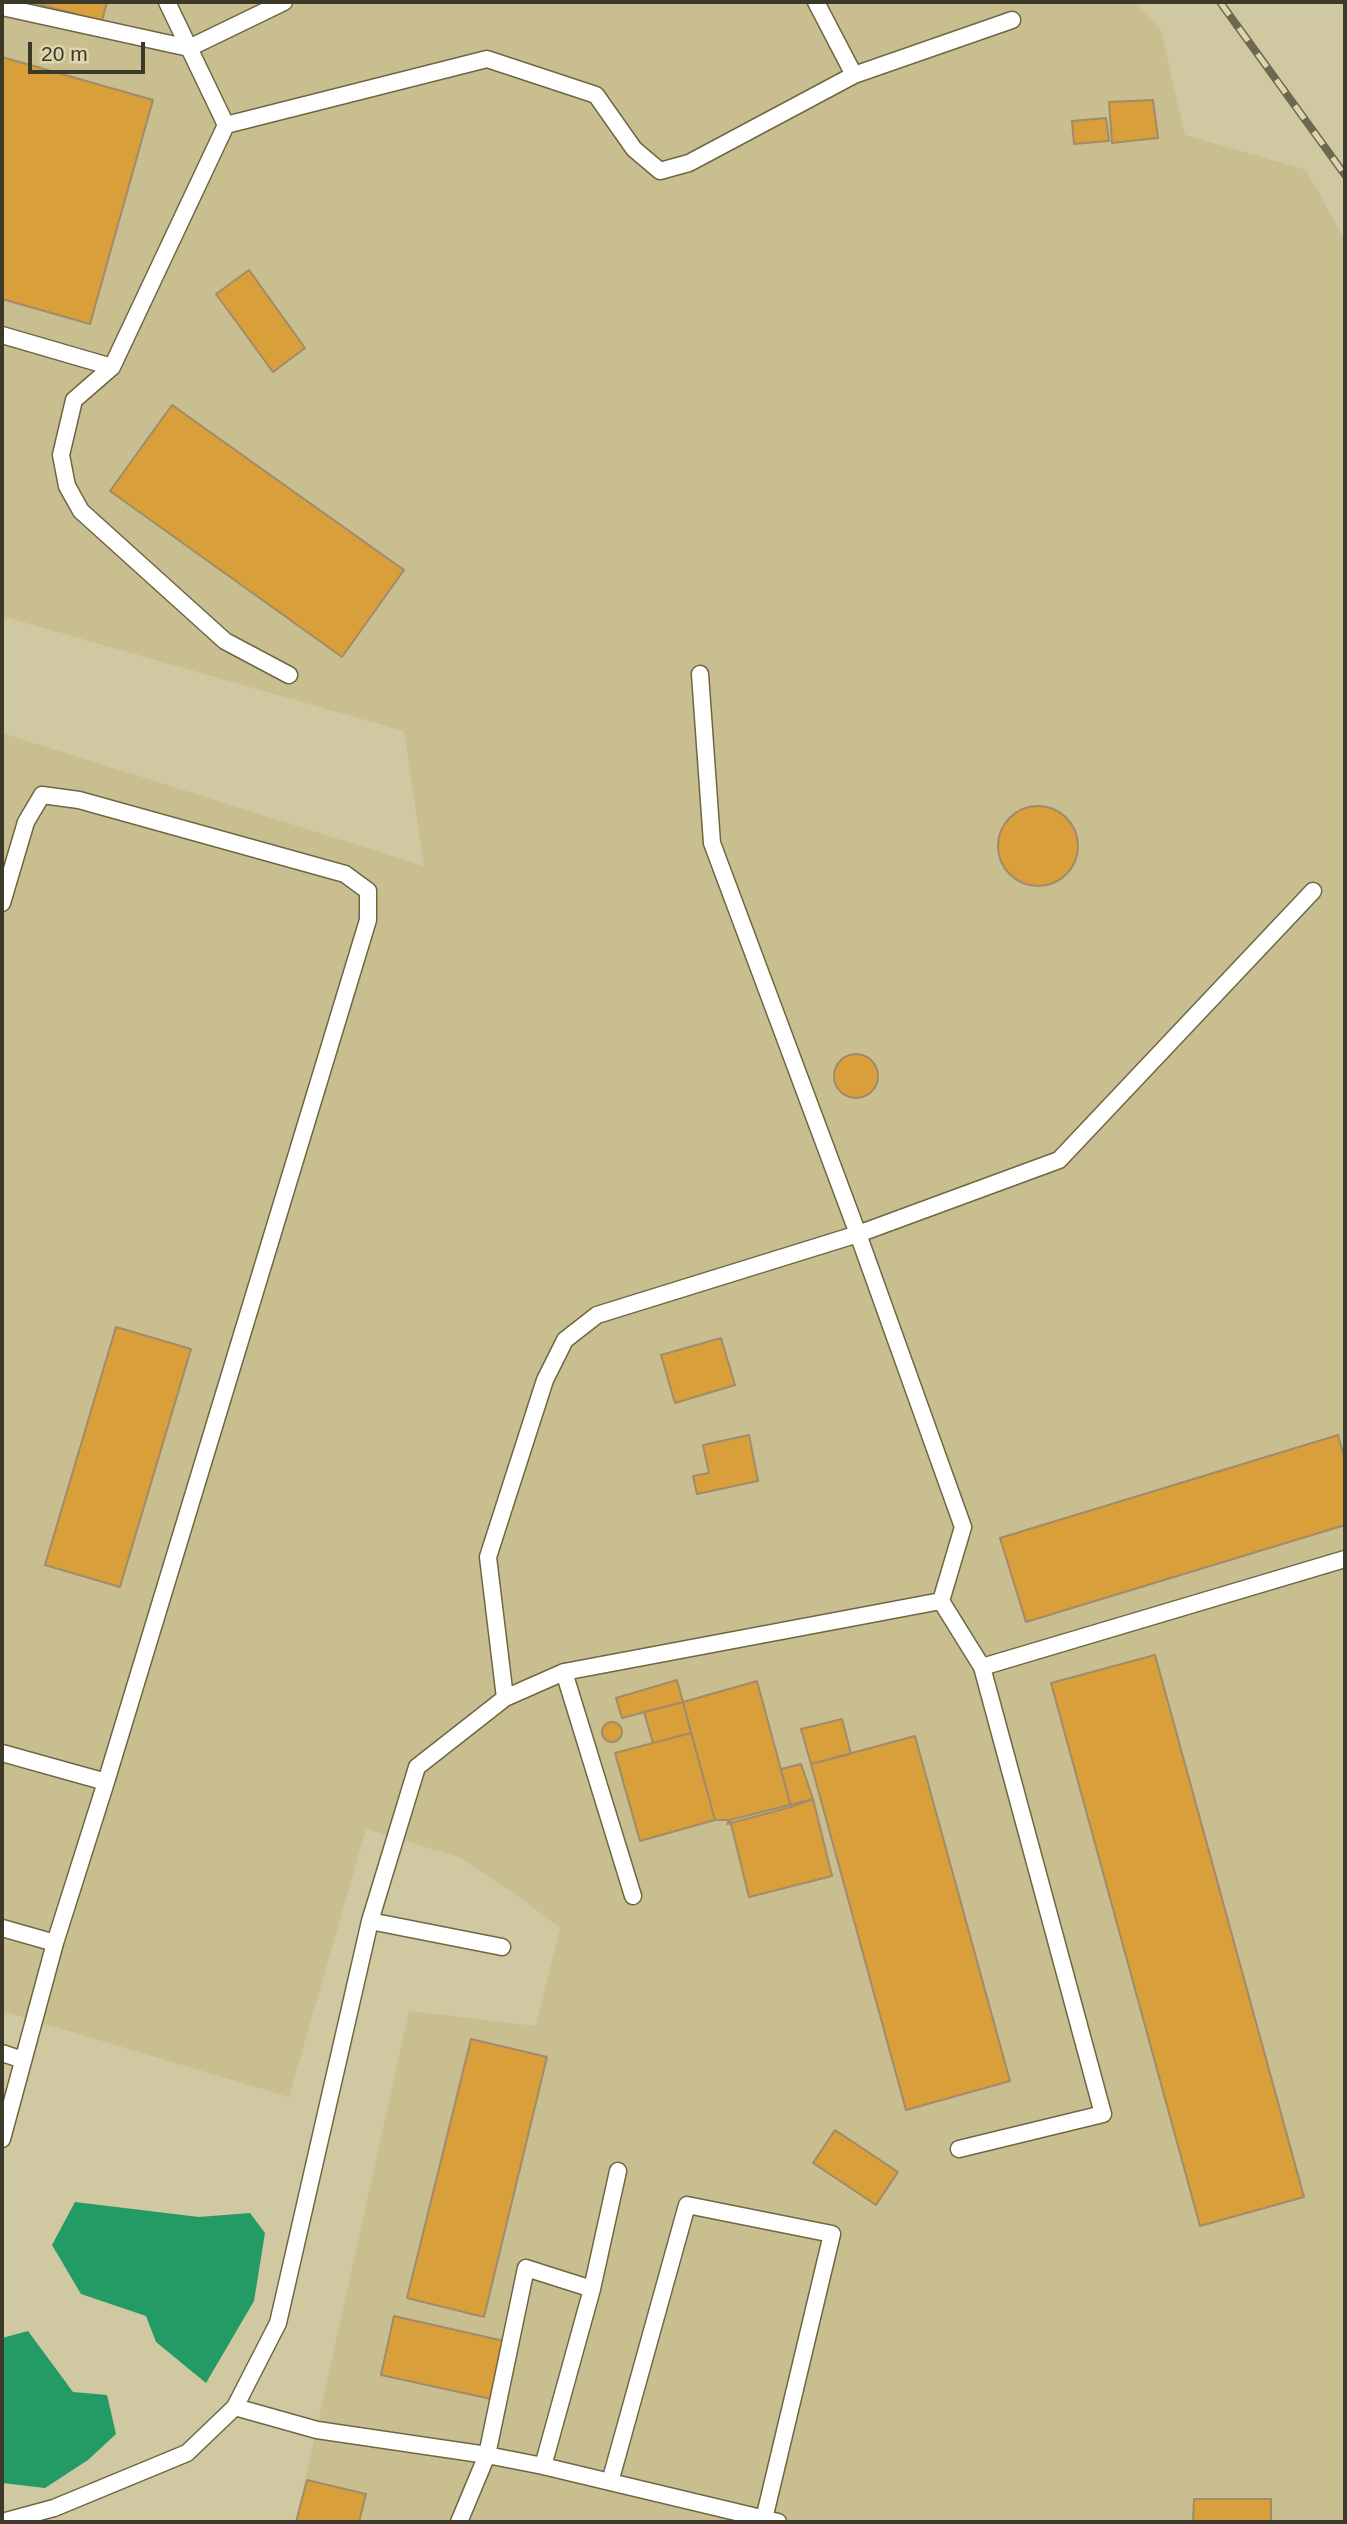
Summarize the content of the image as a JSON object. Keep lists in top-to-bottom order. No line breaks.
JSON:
{"scale_bar":"20 m"}
